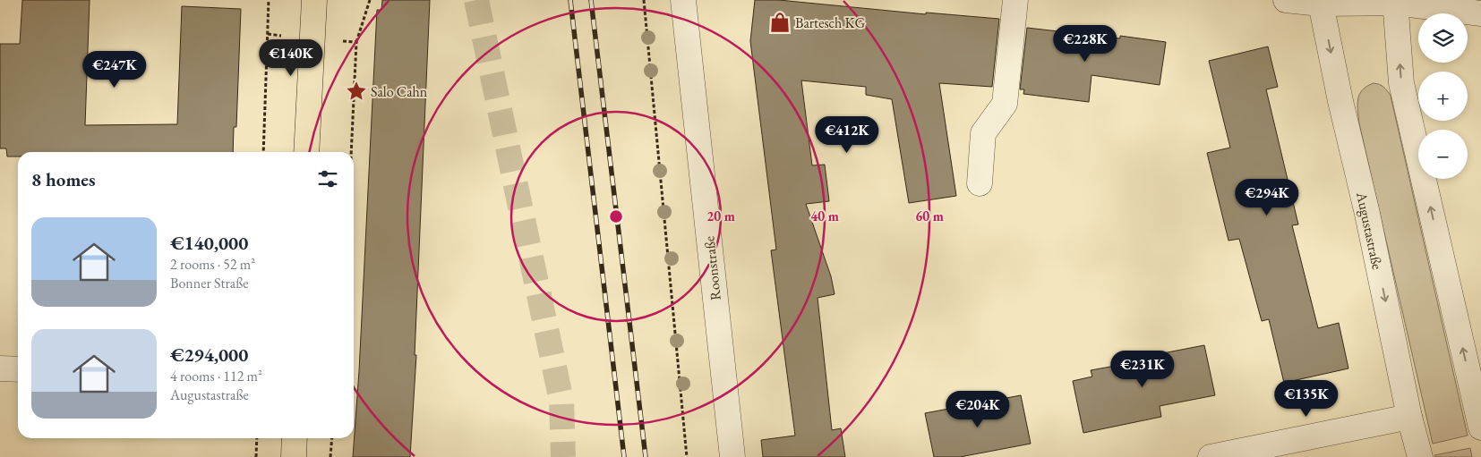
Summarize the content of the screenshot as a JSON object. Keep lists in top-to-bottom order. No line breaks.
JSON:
{"streets":{"street":["Augustastraße","Roonstraße"]},"places":{"shop":["Bartesch KG"],"place":["Salo Cahn"]},"page":{"map_buttons":["+","−"],"price":["€228K","€140K","€247K","€412K","€294K","€231K","€135K","€204K"],"heading":"8 homes","list":[{"name":"€140,000","note":"2 rooms · 52 m² · Bonner Straße"},{"name":"€294,000","note":"4 rooms · 112 m² · Augustastraße"}]},"rings":["20 m","40 m","60 m"]}
